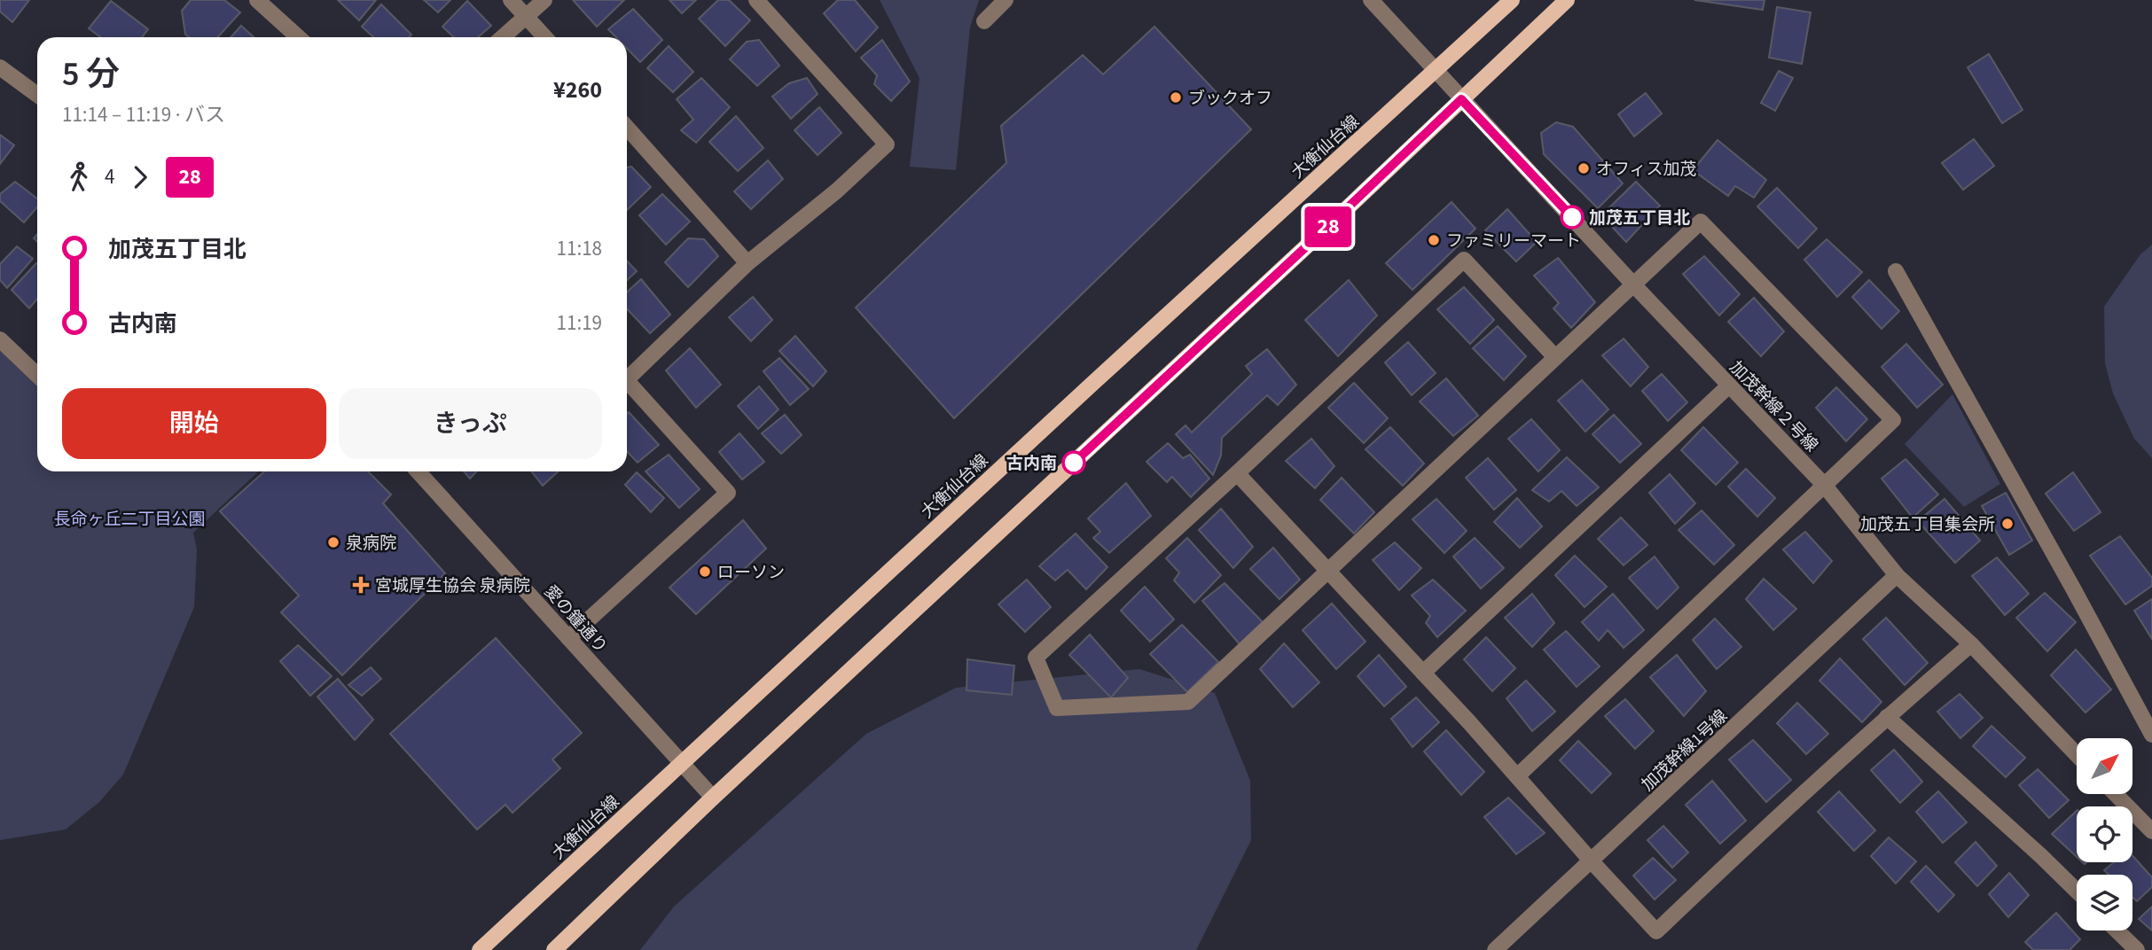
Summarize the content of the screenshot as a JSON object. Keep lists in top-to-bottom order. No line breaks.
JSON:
{"streets":{"main road":["大衡仙台線"],"street":["加茂幹線２号線","愛の鐘通り","加茂幹線1号線"]},"crossings":[["大衡仙台線","加茂幹線２号線"],["大衡仙台線","愛の鐘通り"],["加茂幹線２号線","加茂幹線1号線"]],"parks":["長命ヶ丘二丁目公園"],"places":{"other":["ブックオフ","オフィス加茂","加茂五丁目北","ファミリーマート","古内南","加茂五丁目集会所","泉病院","ローソン"],"health":["宮城厚生協会 泉病院"]},"lines":["bus line 28"],"north":"top right","page":{"on_map":"28","heading":["5 分","11:14 – 11:19 · バス","¥260"],"legs":["4","28"],"list":[{"name":"加茂五丁目北","value":"11:18"},{"name":"古内南","value":"11:19"}],"buttons":["開始","きっぷ"]}}
